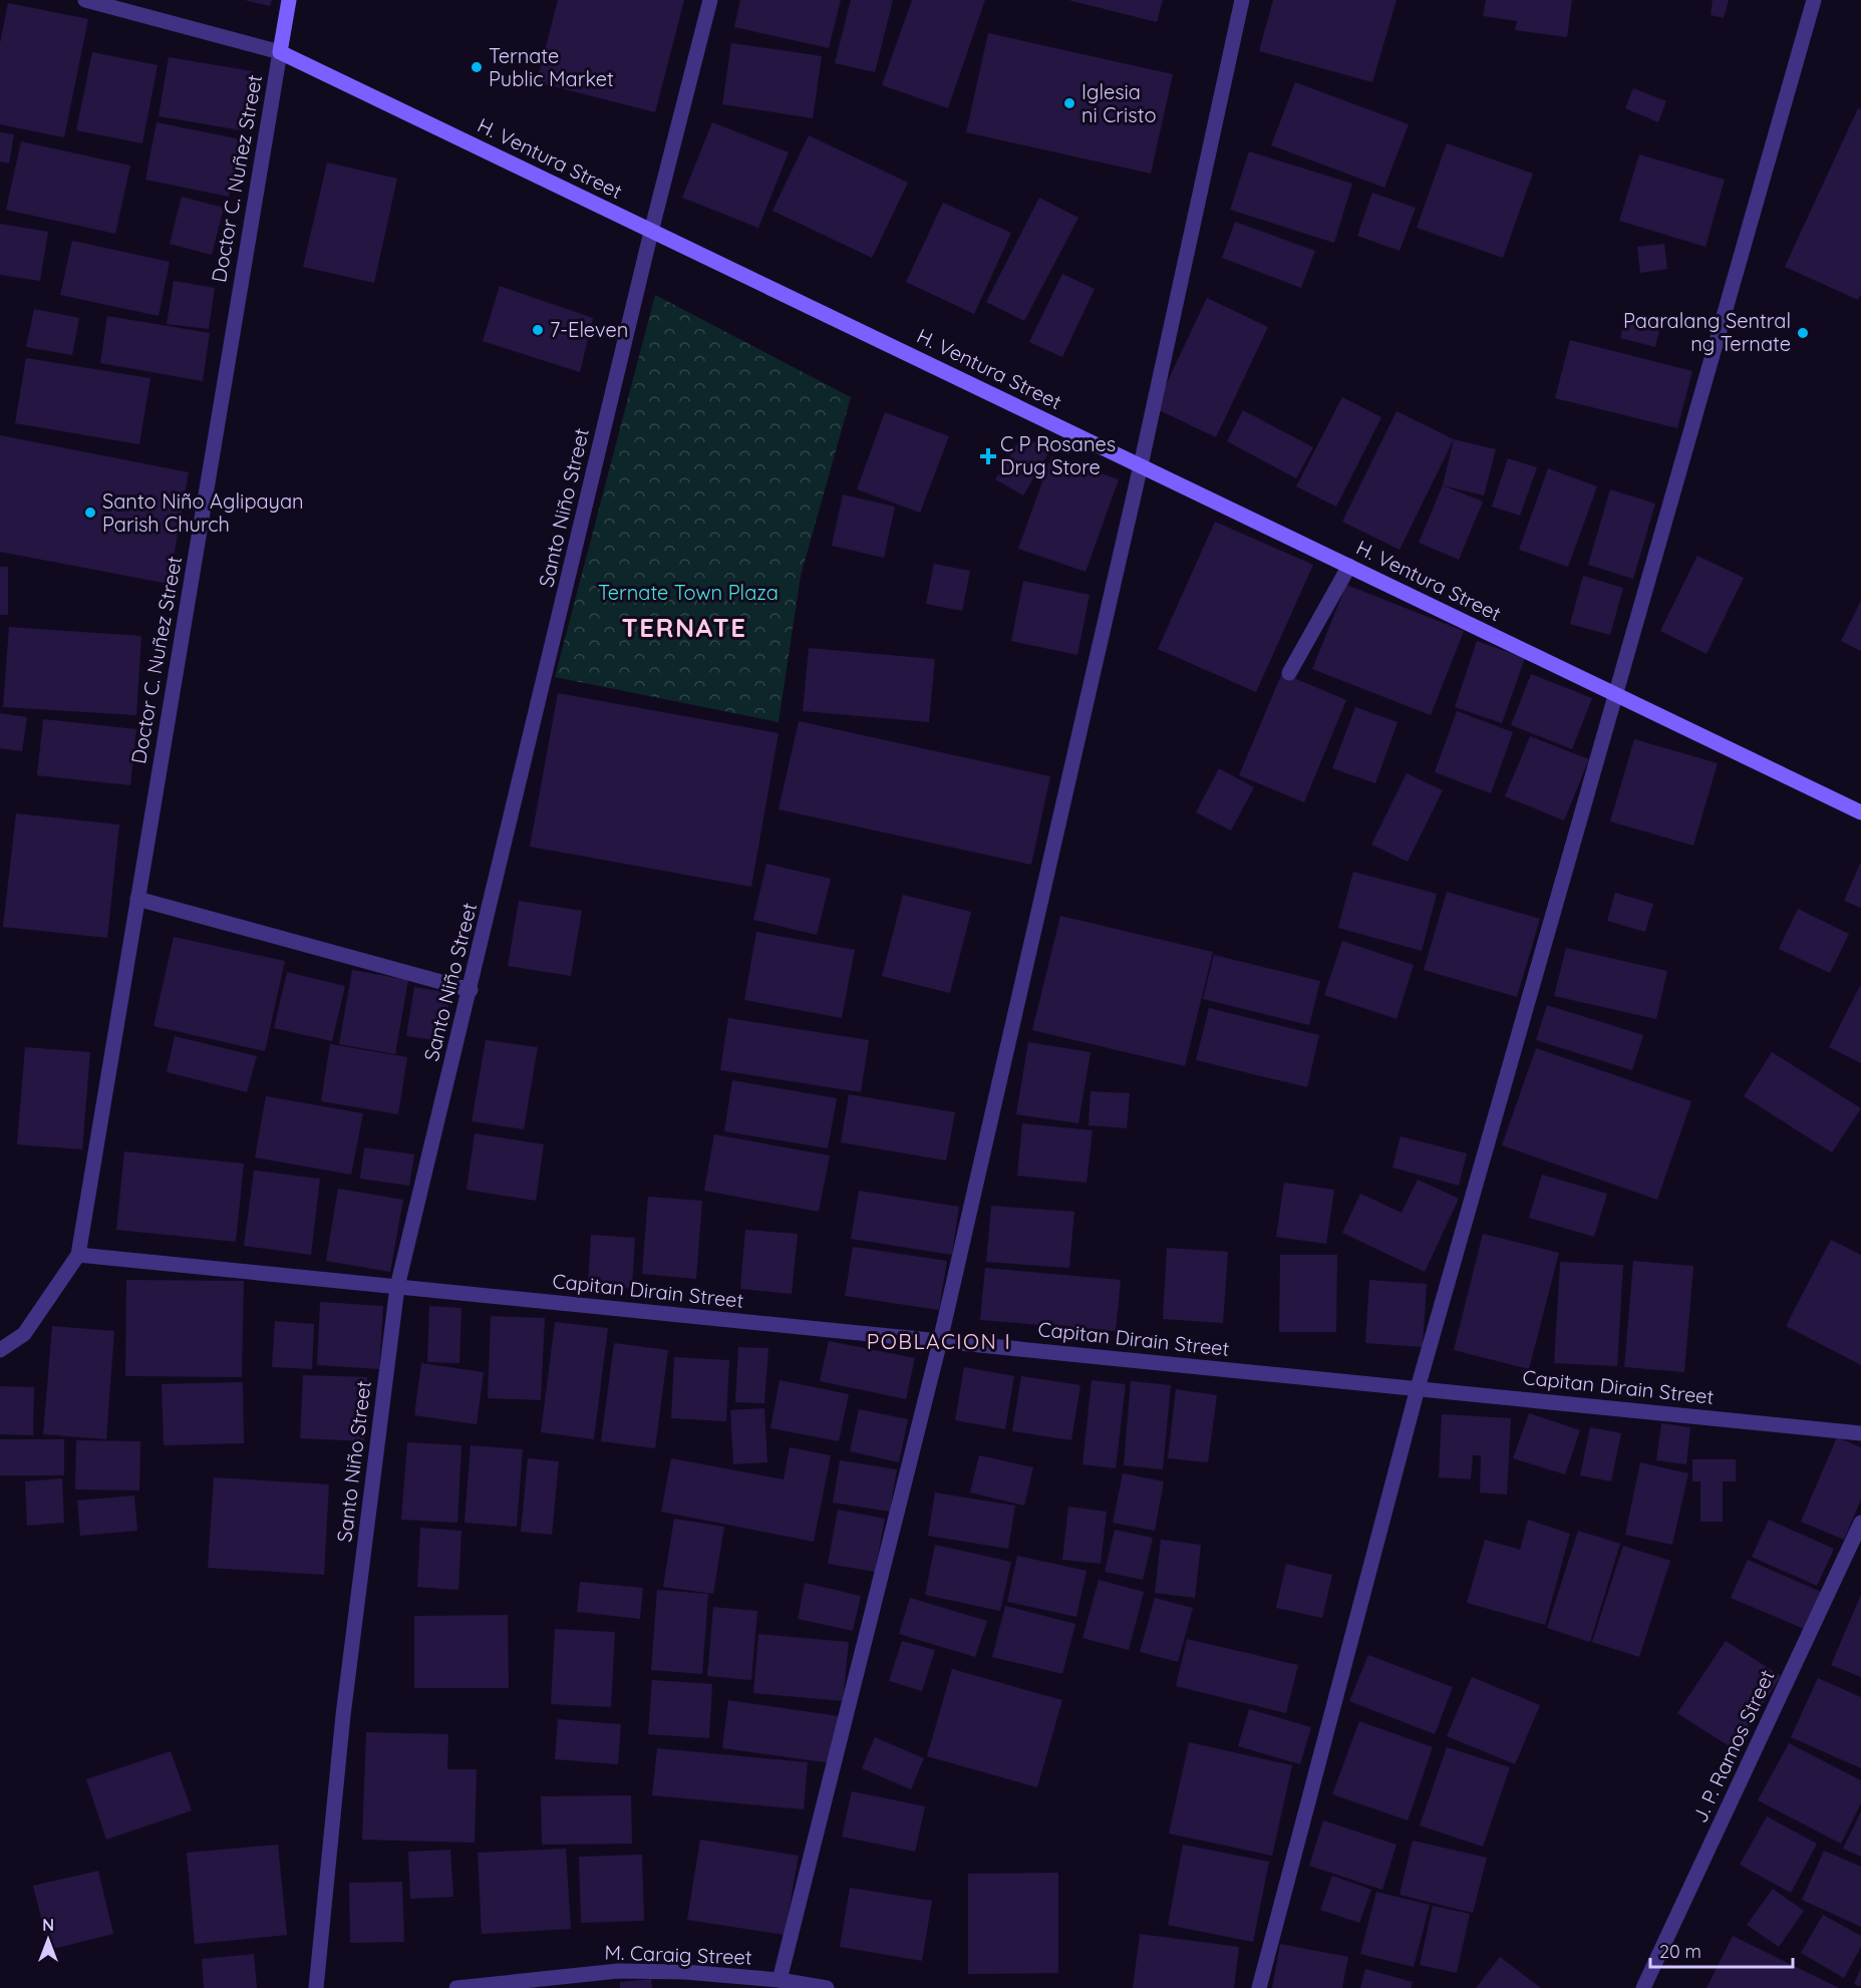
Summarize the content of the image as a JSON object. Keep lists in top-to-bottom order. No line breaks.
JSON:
{"streets":{"main road":["H. Ventura Street","Doctor C. Nuñez Street"],"street":["Santo Niño Street","Capitan Dirain Street","J. P. Ramos Street","M. Caraig Street"]},"crossings":[["H. Ventura Street","Doctor C. Nuñez Street"],["H. Ventura Street","Santo Niño Street"],["Doctor C. Nuñez Street","Capitan Dirain Street"],["Santo Niño Street","Capitan Dirain Street"]],"districts":["TERNATE","POBLACION I"],"parks":["Ternate Town Plaza"],"places":{"other":["Ternate Public Market","Iglesia ni Cristo","7-Eleven","Paaralang Sentral ng Ternate","Santo Niño Aglipayan Parish Church"],"health":["C P Rosanes Drug Store"]},"scale_bar":"20 m","north":"top"}
